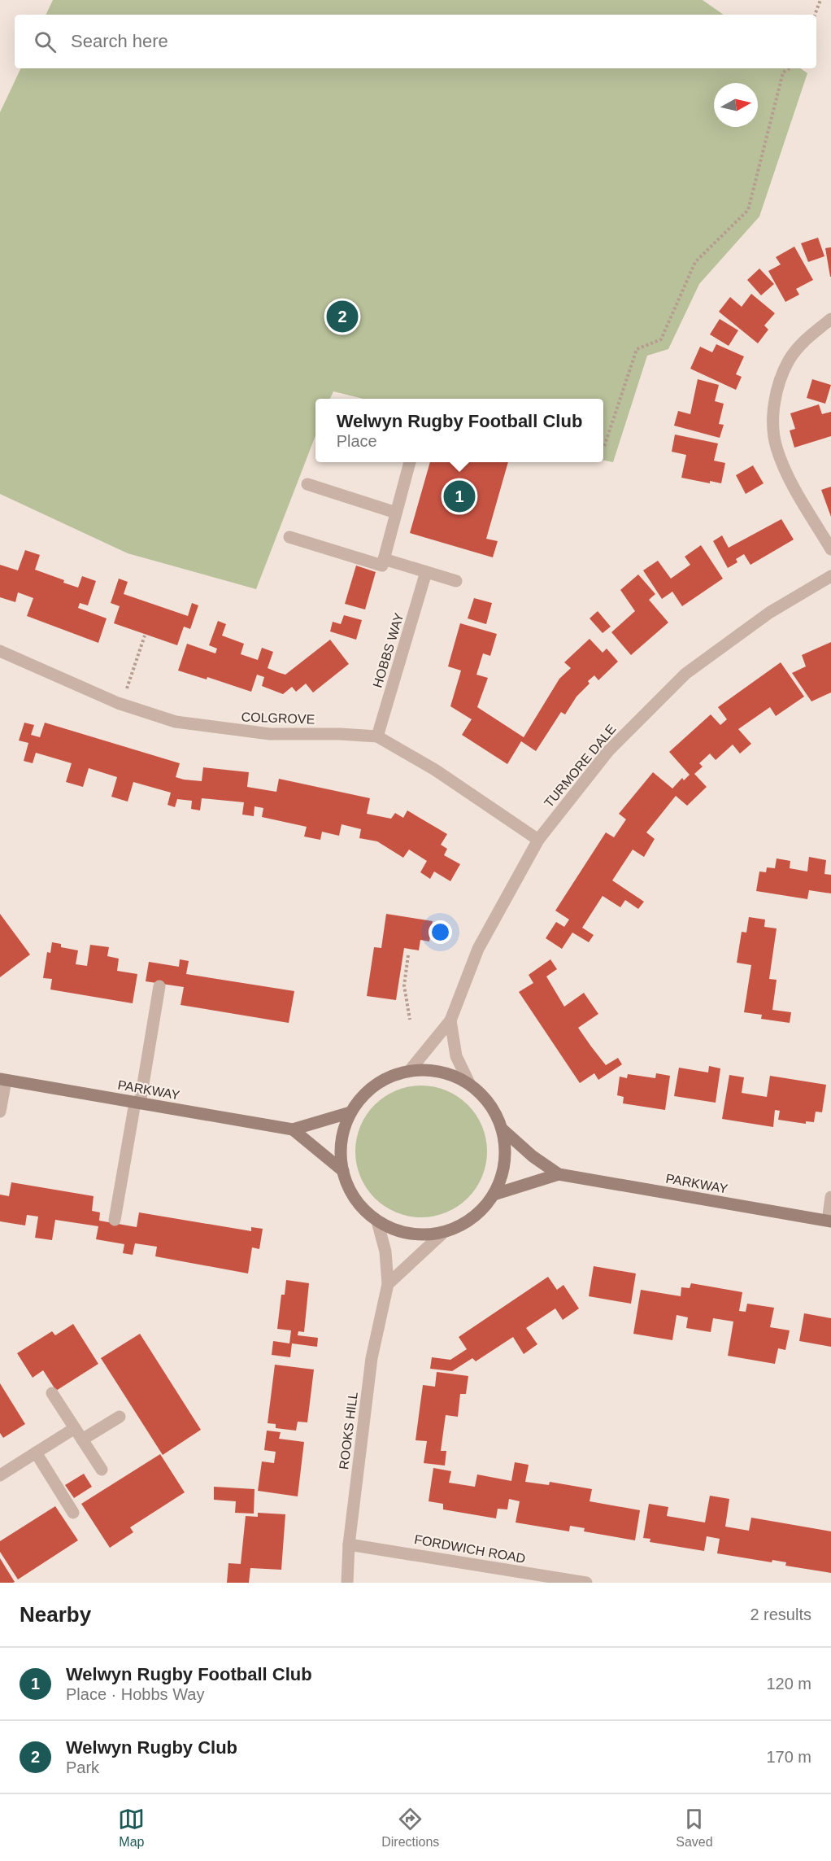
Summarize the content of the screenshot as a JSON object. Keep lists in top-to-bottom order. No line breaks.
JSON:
{"streets":{"street":["HOBBS WAY","COLGROVE","TURMORE DALE","PARKWAY","ROOKS HILL","FORDWICH ROAD"]},"crossings":[["HOBBS WAY","COLGROVE"],["COLGROVE","TURMORE DALE"],["TURMORE DALE","PARKWAY"],["TURMORE DALE","ROOKS HILL"],["PARKWAY","ROOKS HILL"],["ROOKS HILL","FORDWICH ROAD"]],"north":"right","page":{"search":"Search here","pins":["2","1"],"popup":["Welwyn Rugby Football Club","Place"],"heading":["Nearby","2 results"],"list":[{"mark":"1","name":"Welwyn Rugby Football Club","note":"Place · Hobbs Way","value":"120 m"},{"mark":"2","name":"Welwyn Rugby Club","note":"Park","value":"170 m"}],"nav":["Map","Directions","Saved"]}}
